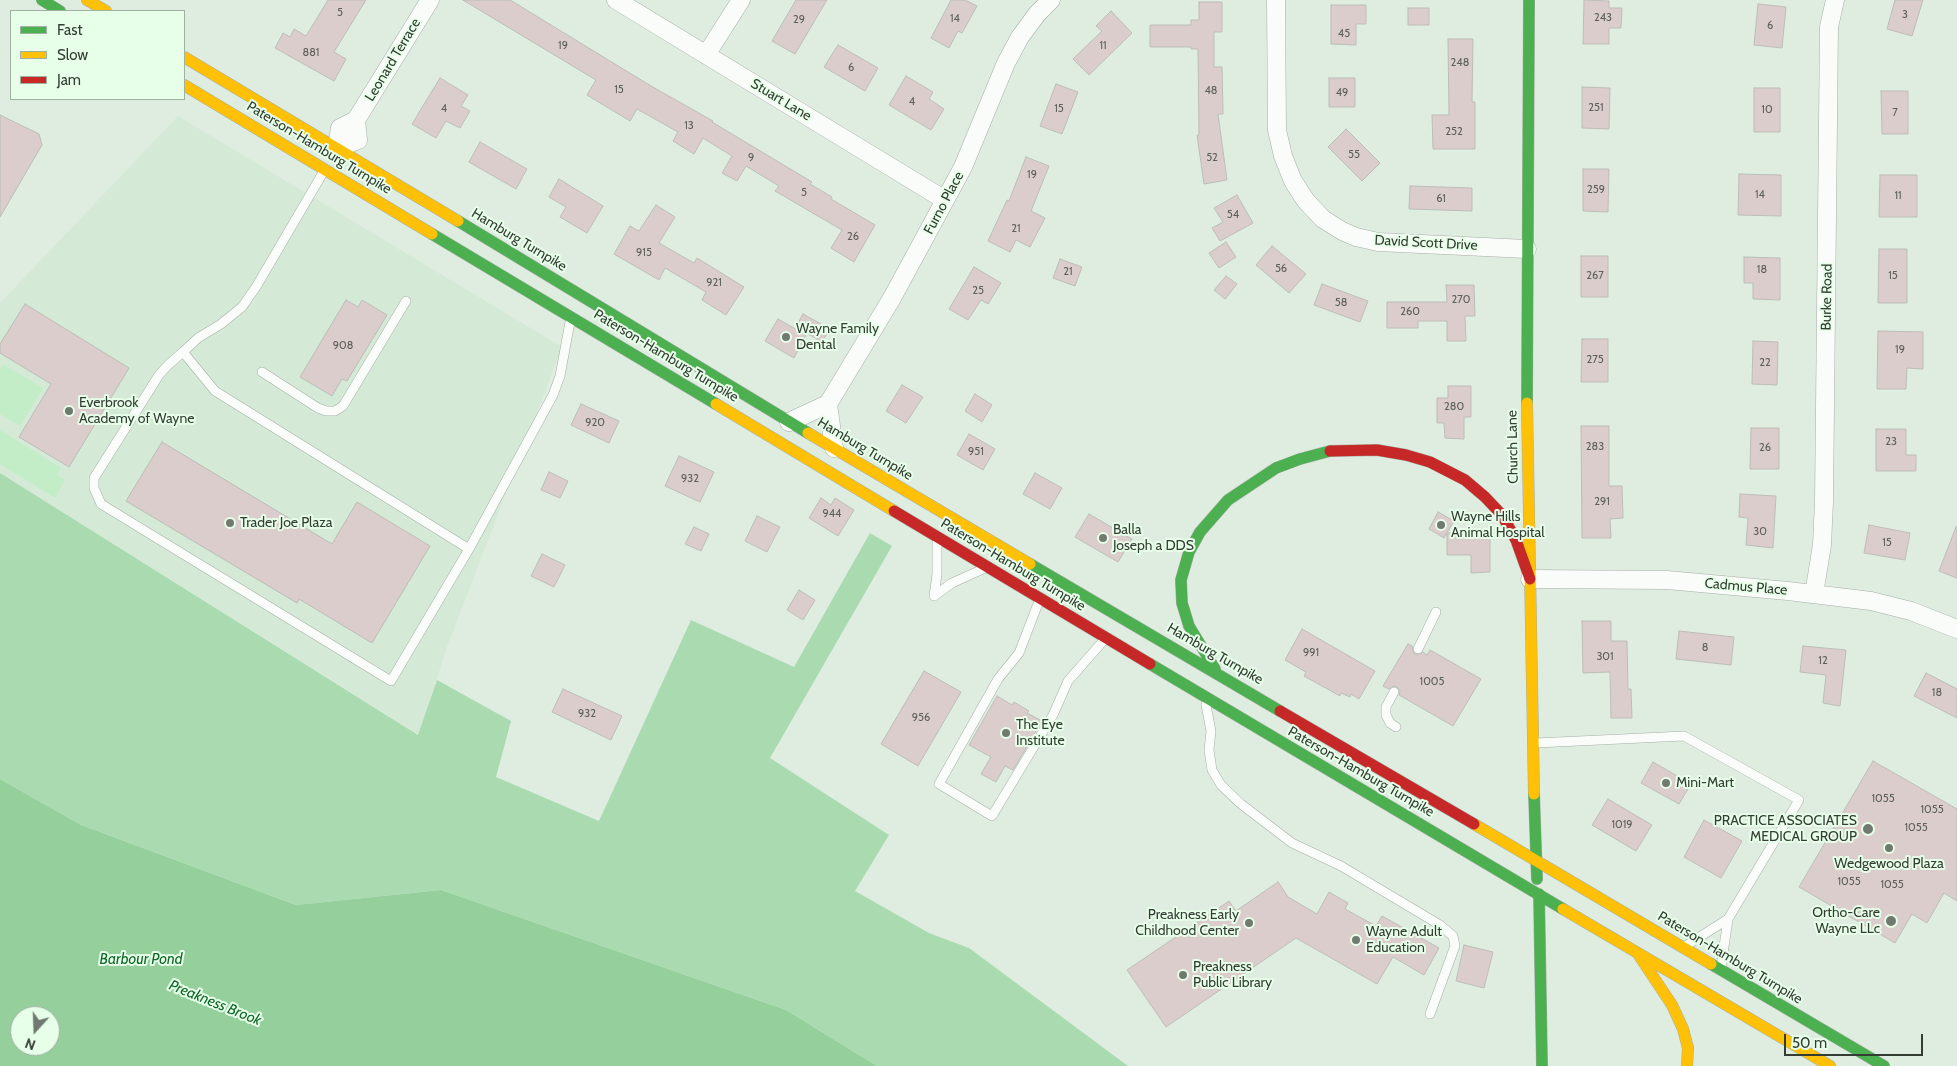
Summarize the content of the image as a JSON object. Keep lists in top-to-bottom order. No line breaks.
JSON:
{"streets":{"main road":["Paterson-Hamburg Turnpike","Hamburg Turnpike","Church Lane"],"street":["Leonard Terrace","Stuart Lane","Furno Place","David Scott Drive","Burke Road","Cadmus Place"]},"crossings":[["Leonard Terrace","Paterson-Hamburg Turnpike"],["Leonard Terrace","Hamburg Turnpike"],["Stuart Lane","Furno Place"],["Paterson-Hamburg Turnpike","Hamburg Turnpike"],["Paterson-Hamburg Turnpike","Church Lane"],["Hamburg Turnpike","Church Lane"],["David Scott Drive","Church Lane"],["Burke Road","Cadmus Place"],["Church Lane","Cadmus Place"]],"water":["Barbour Pond","Preakness Brook"],"places":["Wayne Family Dental","Everbrook Academy of Wayne","Trader Joe Plaza","Wayne Hills Animal Hospital","Balla Joseph a DDS","The Eye Institute","Mini-Mart","PRACTICE ASSOCIATES MEDICAL GROUP","Wedgewood Plaza","Ortho-Care Wayne LLc","Preakness Early Childhood Center","Wayne Adult Education","Preakness Public Library"],"house_numbers":["5","3","243","14","29","6","45","19","11","881","248","6","15","48","49","4","251","4","15","10","7","13","252","55","9","52","19","259","5","14","11","61","54","21","26","915","56","18","21","267","15","921","25","270","58","260","908","19","275","22","280","920","23","283","26","951","932","291","944","30","15","8","991","301","12","1005","18","932","956","1055","1055","1019","1055","1055","1055"],"legend":["Fast","Slow","Jam"],"scale_bar":"50 m","north":"bottom"}
